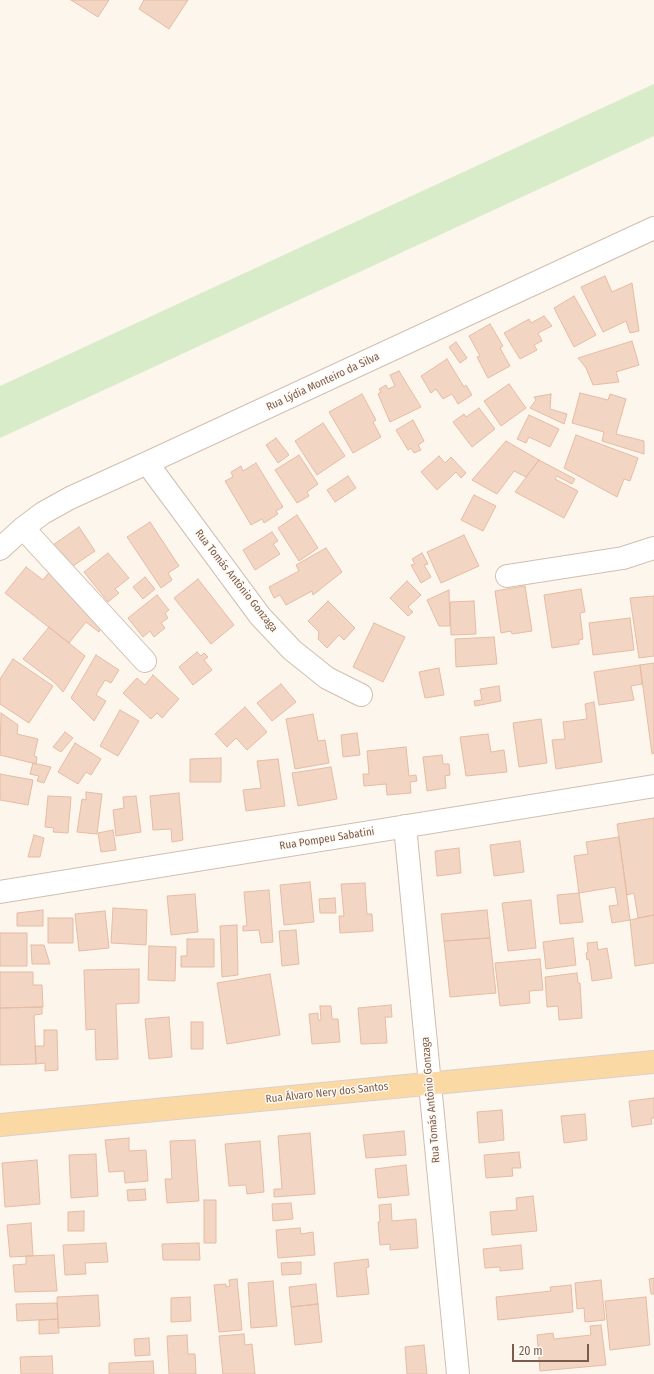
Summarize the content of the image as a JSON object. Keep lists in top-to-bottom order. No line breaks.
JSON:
{"streets":{"main road":["Rua Álvaro Nery dos Santos"],"street":["Rua Lýdia Monteiro da Silva","Rua Tomás Antônio Gonzaga","Rua Pompeu Sabatini"]},"crossings":[["Rua Lýdia Monteiro da Silva","Rua Tomás Antônio Gonzaga"],["Rua Tomás Antônio Gonzaga","Rua Pompeu Sabatini"],["Rua Tomás Antônio Gonzaga","Rua Álvaro Nery dos Santos"]],"scale_bar":"20 m"}
